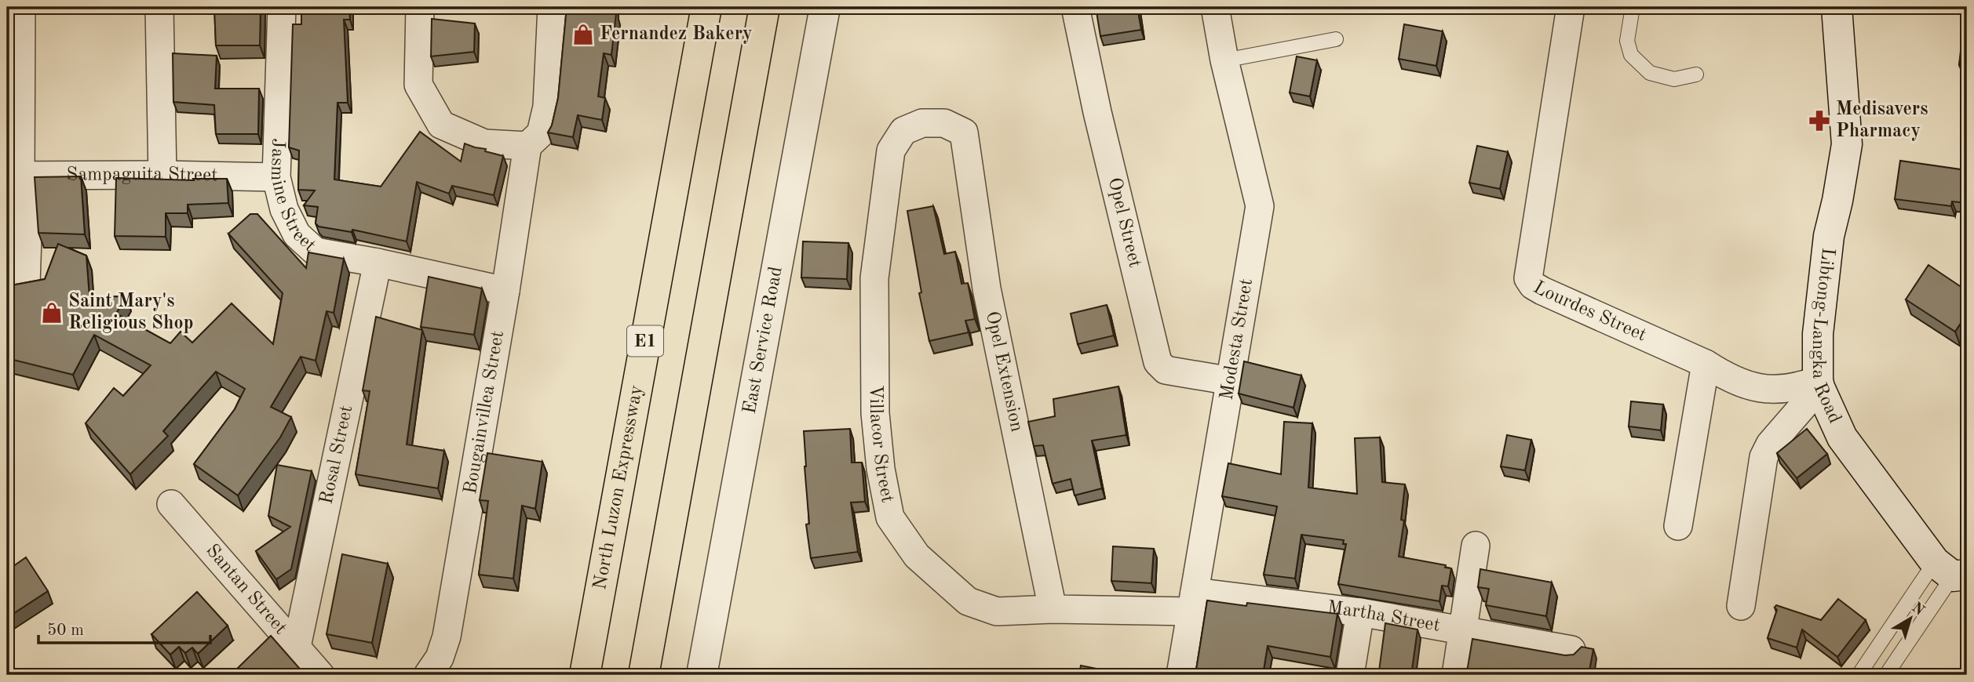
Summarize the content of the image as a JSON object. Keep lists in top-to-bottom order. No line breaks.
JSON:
{"streets":{"highway":["E1","North Luzon Expressway"],"street":["Sampaguita Street","Jasmine Street","Opel Street","Lourdes Street","Libtong-Langka Road","Modesta Street","East Service Road","Opel Extension","Bougainvillea Street","Villacor Street","Rosal Street","Santan Street","Martha Street"]},"crossings":[["Sampaguita Street","Jasmine Street"],["Jasmine Street","Bougainvillea Street"],["Jasmine Street","Rosal Street"],["Opel Street","Modesta Street"],["Lourdes Street","Libtong-Langka Road"],["Modesta Street","Villacor Street"],["Modesta Street","Martha Street"],["Opel Extension","Villacor Street"],["Villacor Street","Martha Street"],["Rosal Street","Santan Street"]],"places":{"shop":["Fernandez Bakery","Saint Mary's Religious Shop"],"pharmacy":["Medisavers Pharmacy"]},"scale_bar":"50 m","north":"top right"}
